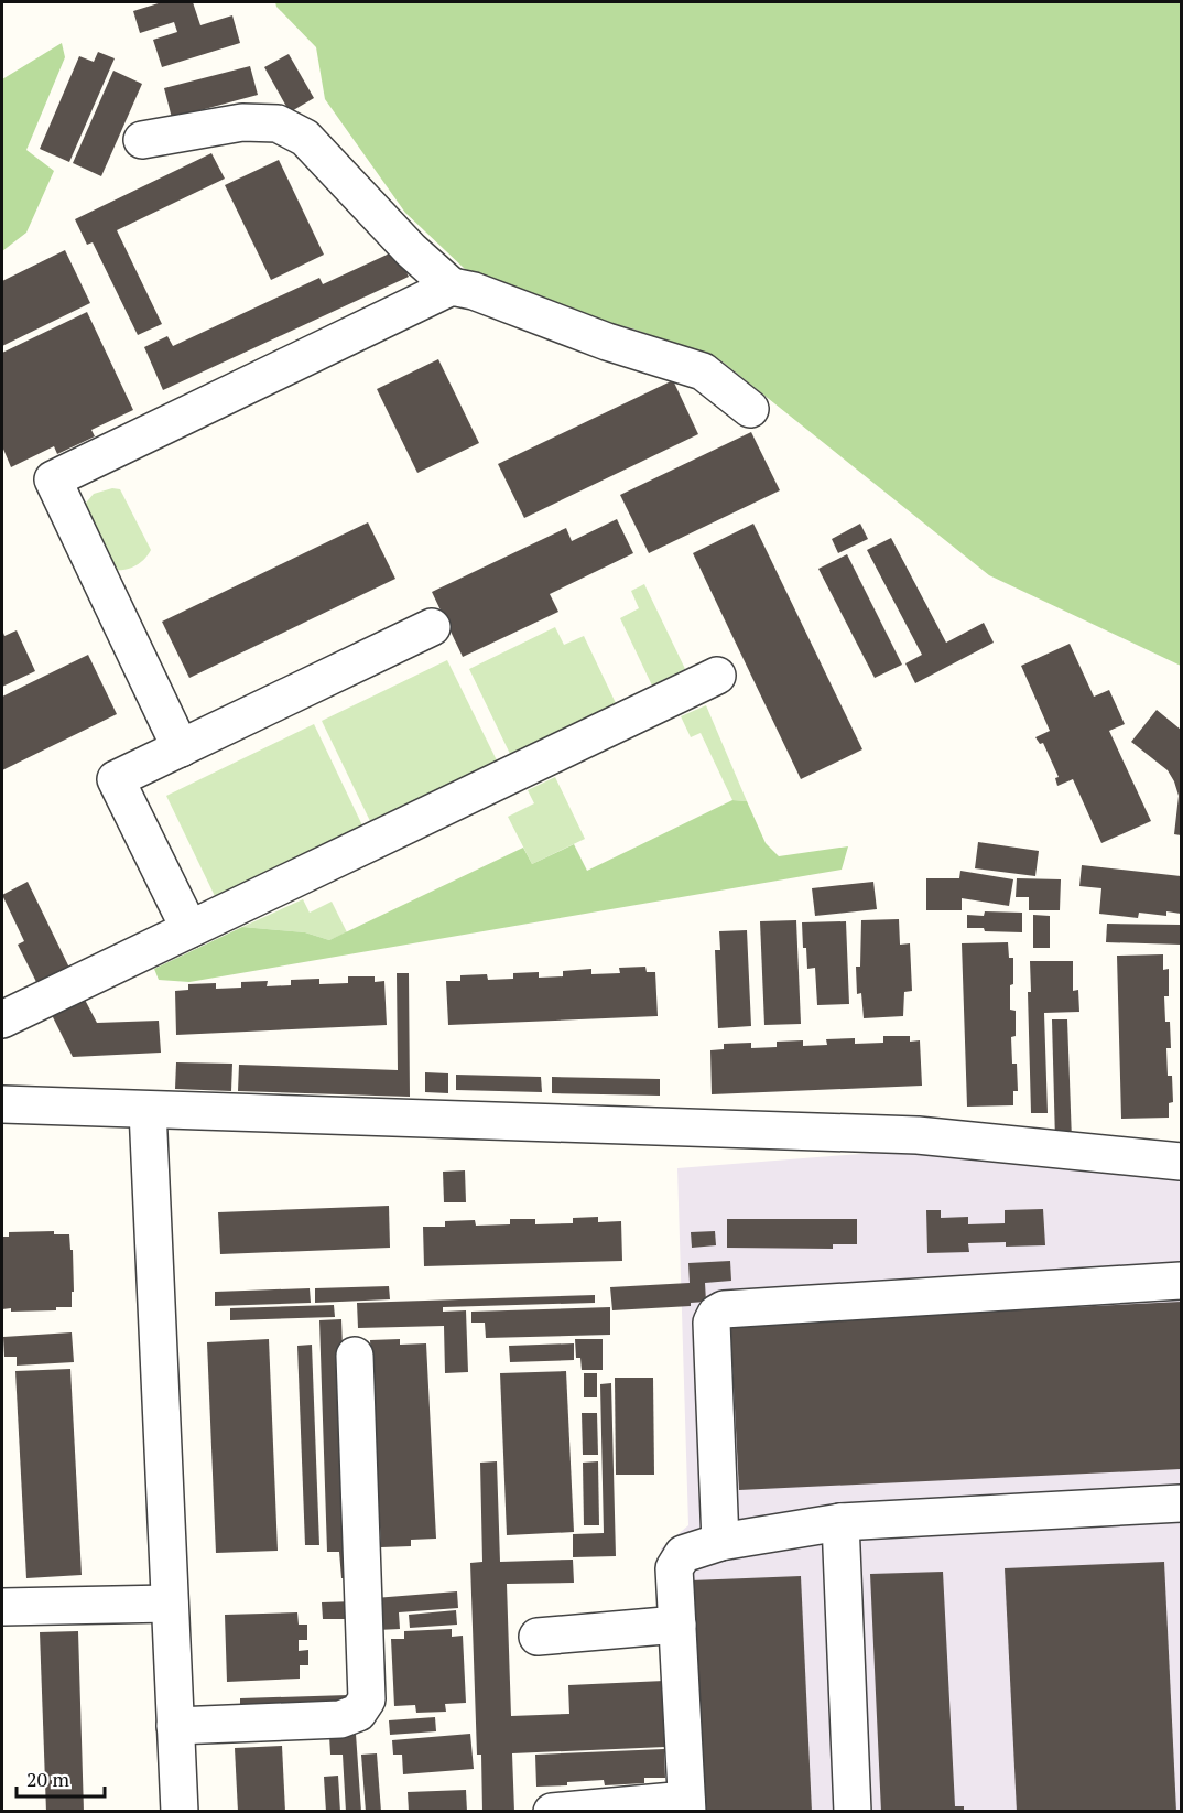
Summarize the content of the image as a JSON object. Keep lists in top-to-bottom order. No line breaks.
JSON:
{"scale_bar":"20 m"}
